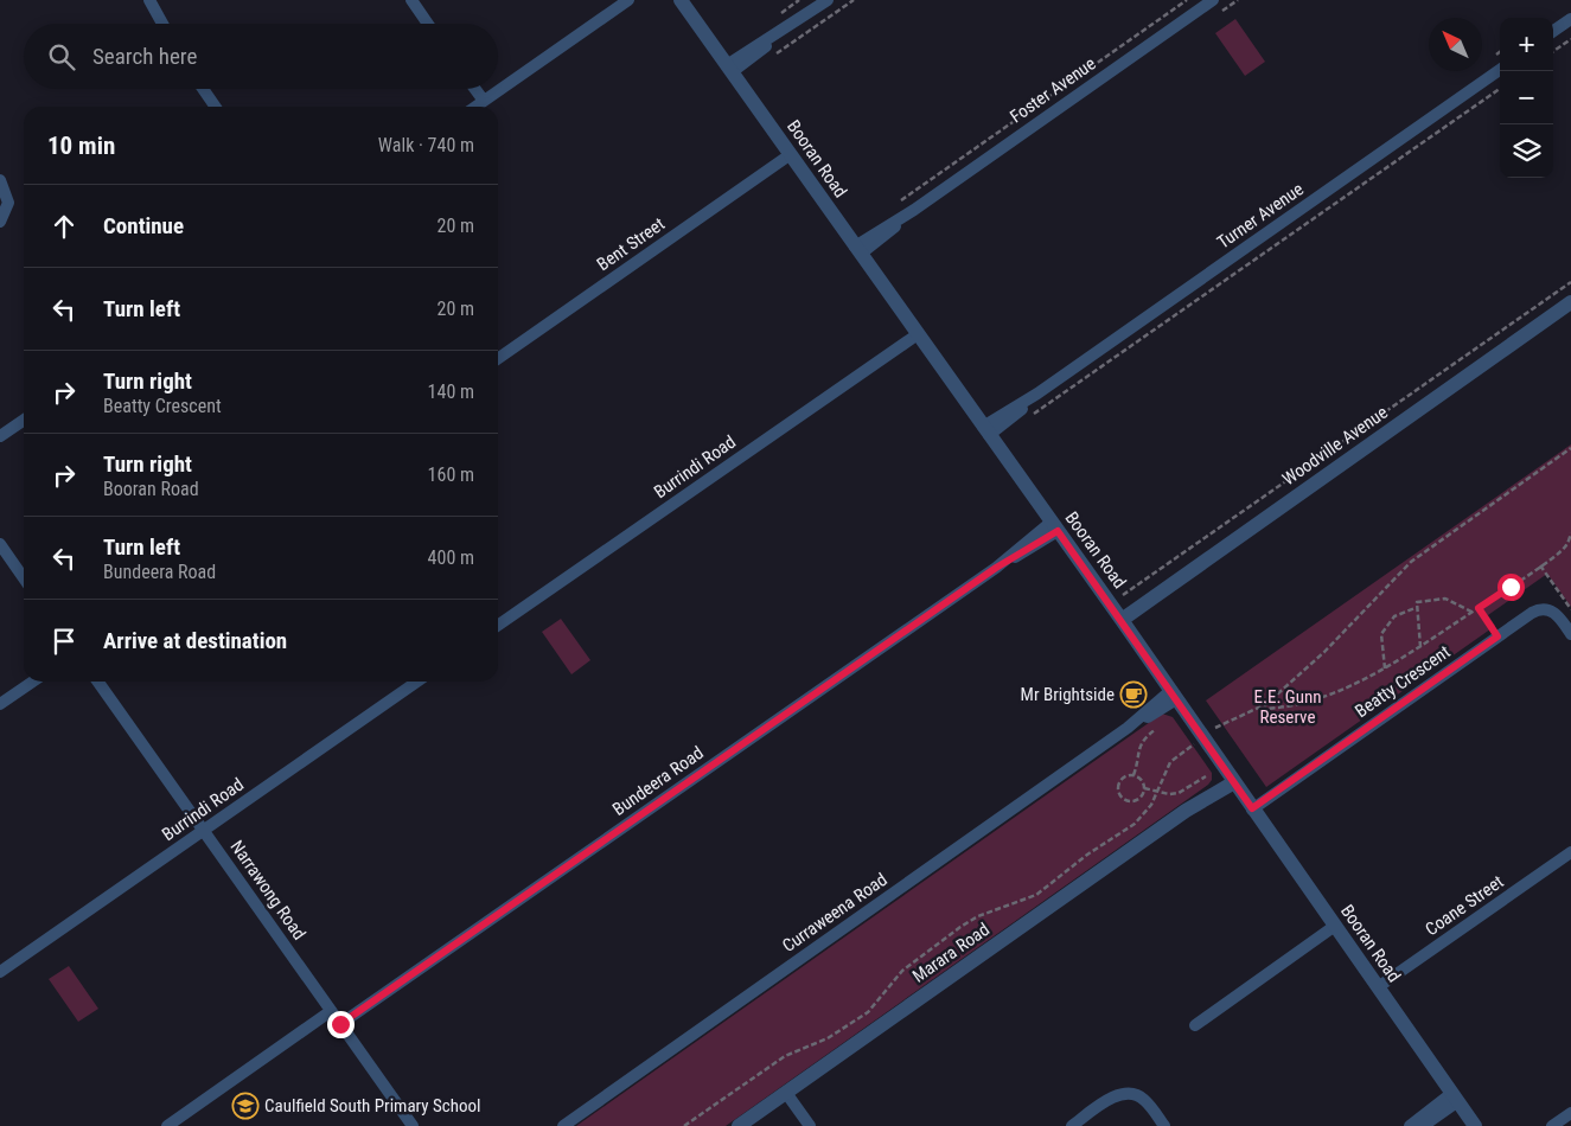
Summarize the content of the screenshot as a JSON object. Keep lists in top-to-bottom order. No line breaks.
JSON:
{"streets":{"street":["Foster Avenue","Booran Road","Turner Avenue","Bent Street","Woodville Avenue","Burrindi Road","Beatty Crescent","Bundeera Road","Narrawong Road","Coane Street","Curraweena Road","Marara Road"]},"crossings":[["Foster Avenue","Booran Road"],["Booran Road","Turner Avenue"],["Booran Road","Bent Street"],["Booran Road","Woodville Avenue"],["Booran Road","Burrindi Road"],["Booran Road","Beatty Crescent"],["Booran Road","Bundeera Road"],["Booran Road","Coane Street"],["Booran Road","Curraweena Road"],["Booran Road","Marara Road"],["Burrindi Road","Narrawong Road"],["Bundeera Road","Narrawong Road"]],"parks":["E.E. Gunn Reserve"],"places":{"cafe":["Mr Brightside"],"school or university":["Caulfield South Primary School"]},"north":"top left","page":{"map_buttons":["+","−"],"search":"Search here","heading":["10 min","Walk · 740 m"],"list":[["Continue","20 m"],["Turn left","20 m"],["Turn right","Beatty Crescent","140 m"],["Turn right","Booran Road","160 m"],["Turn left","Bundeera Road","400 m"],"Arrive at destination"]}}
